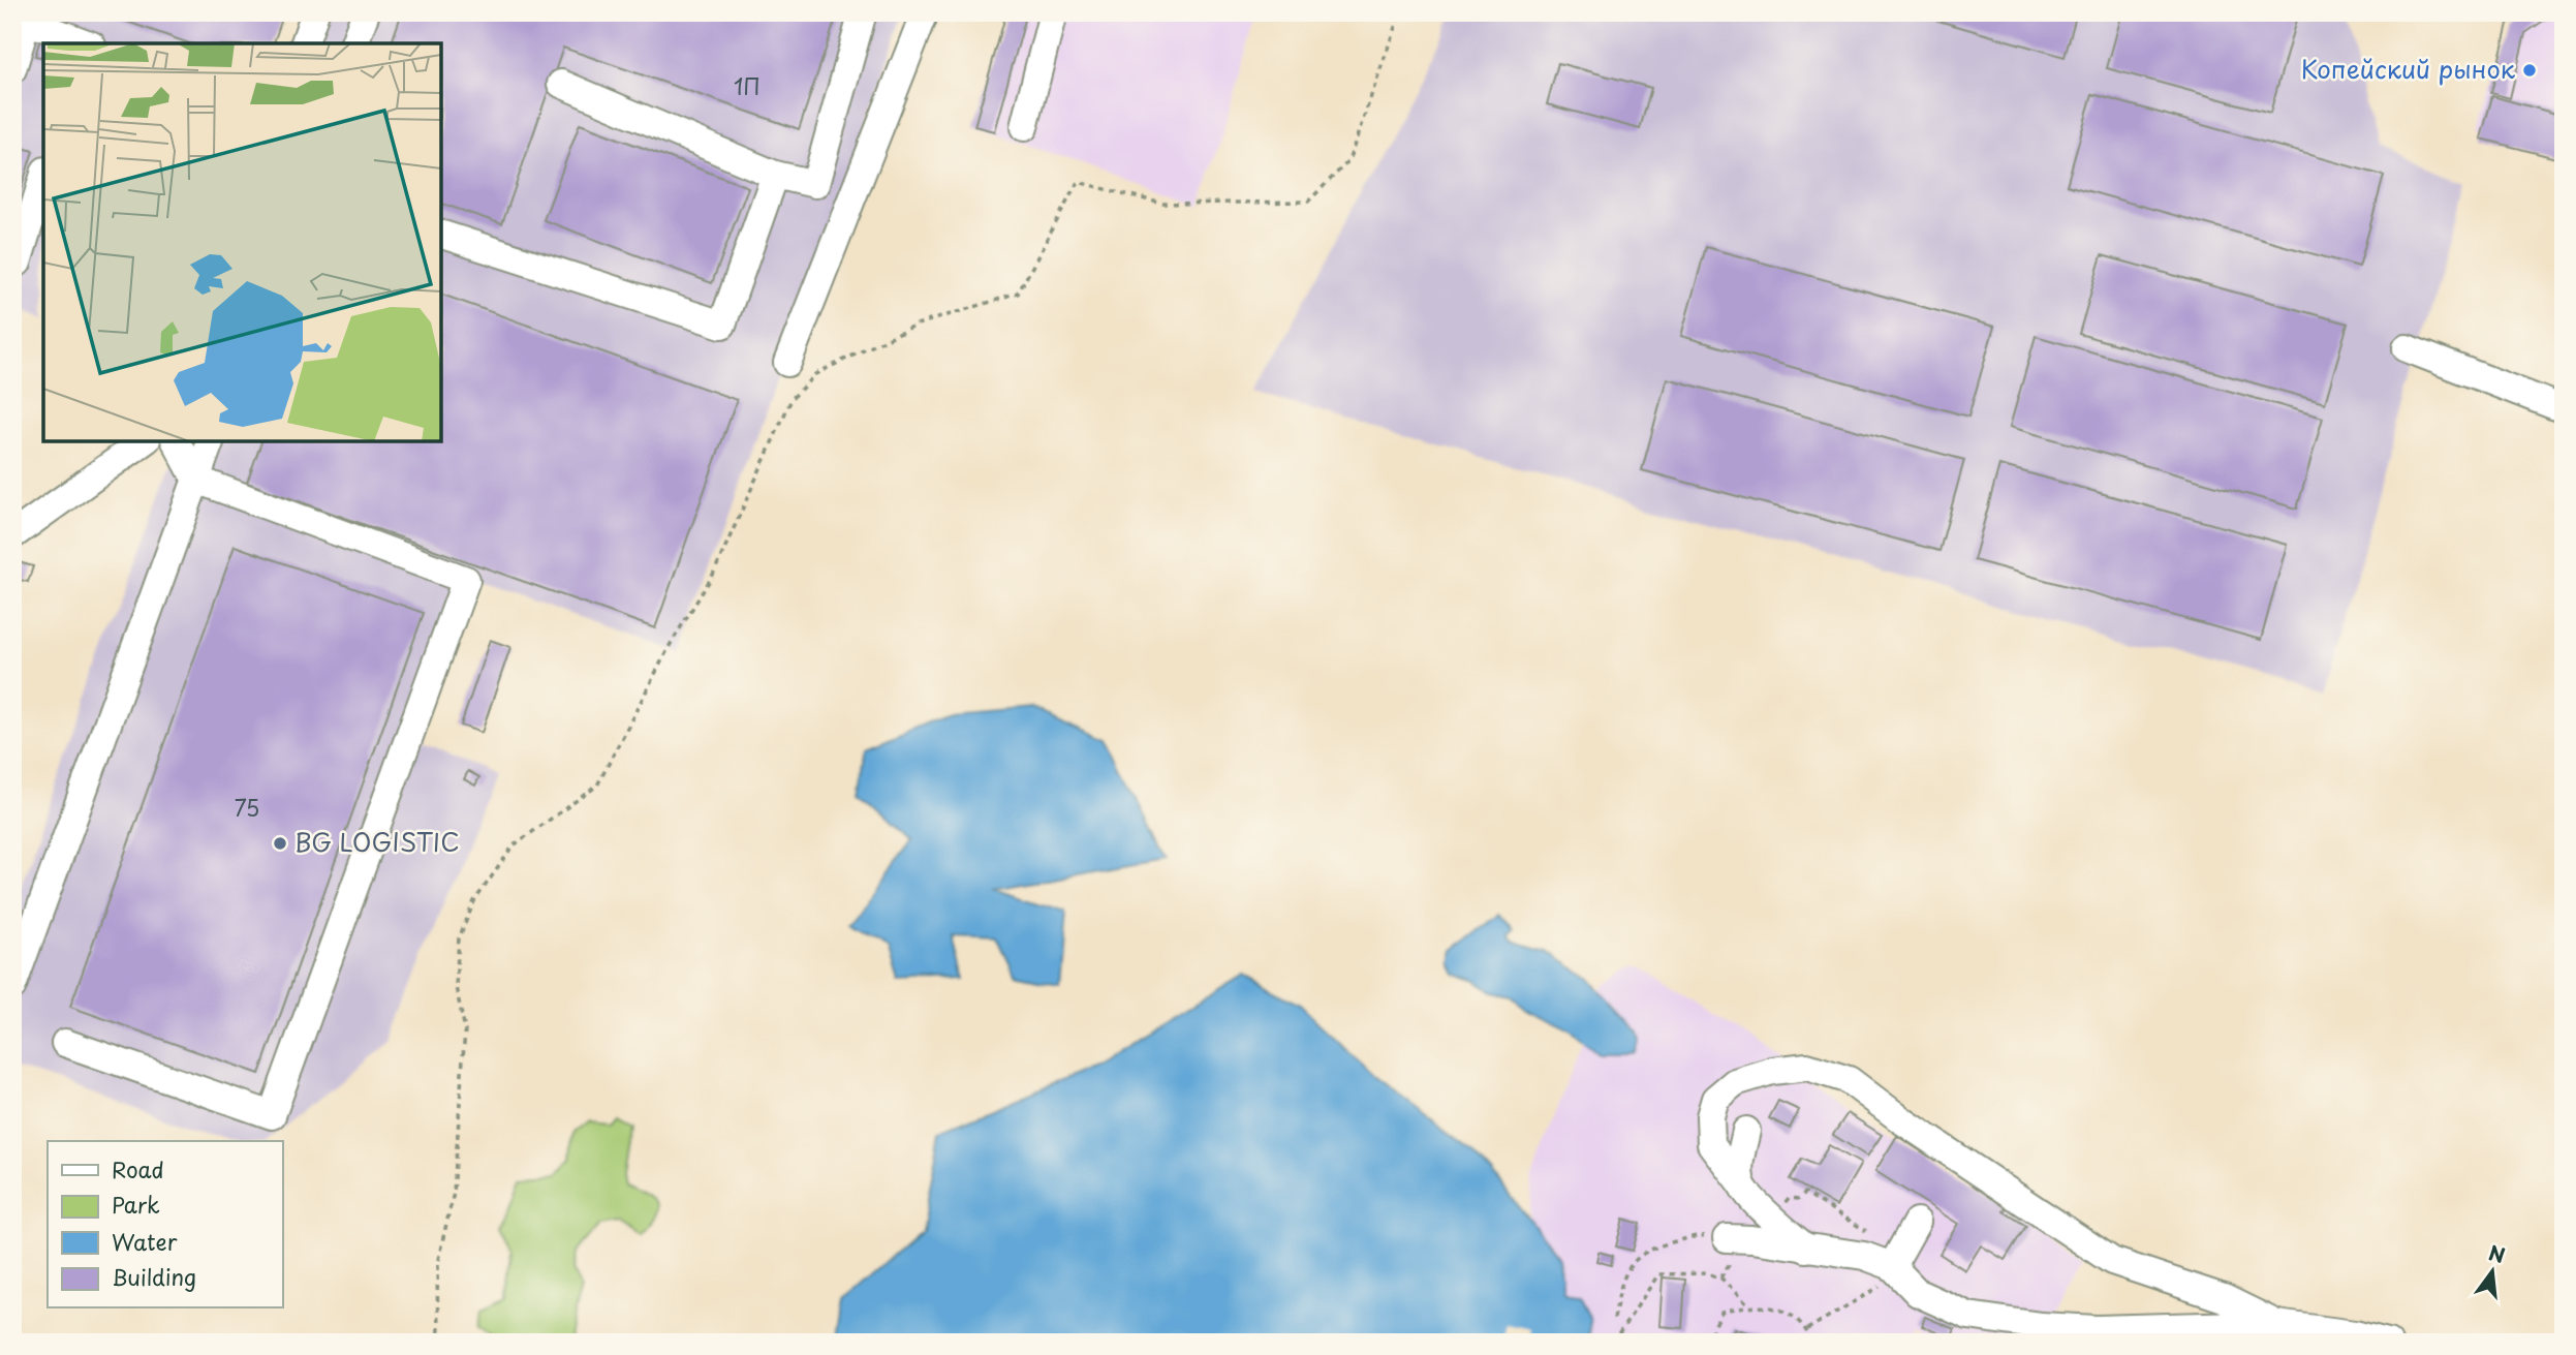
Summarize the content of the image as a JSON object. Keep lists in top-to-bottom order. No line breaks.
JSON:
{"places":["Копейский рынок","BG LOGISTIC"],"house_numbers":["1П","75"],"legend":["Road","Park","Water","Building"],"north":"top"}
